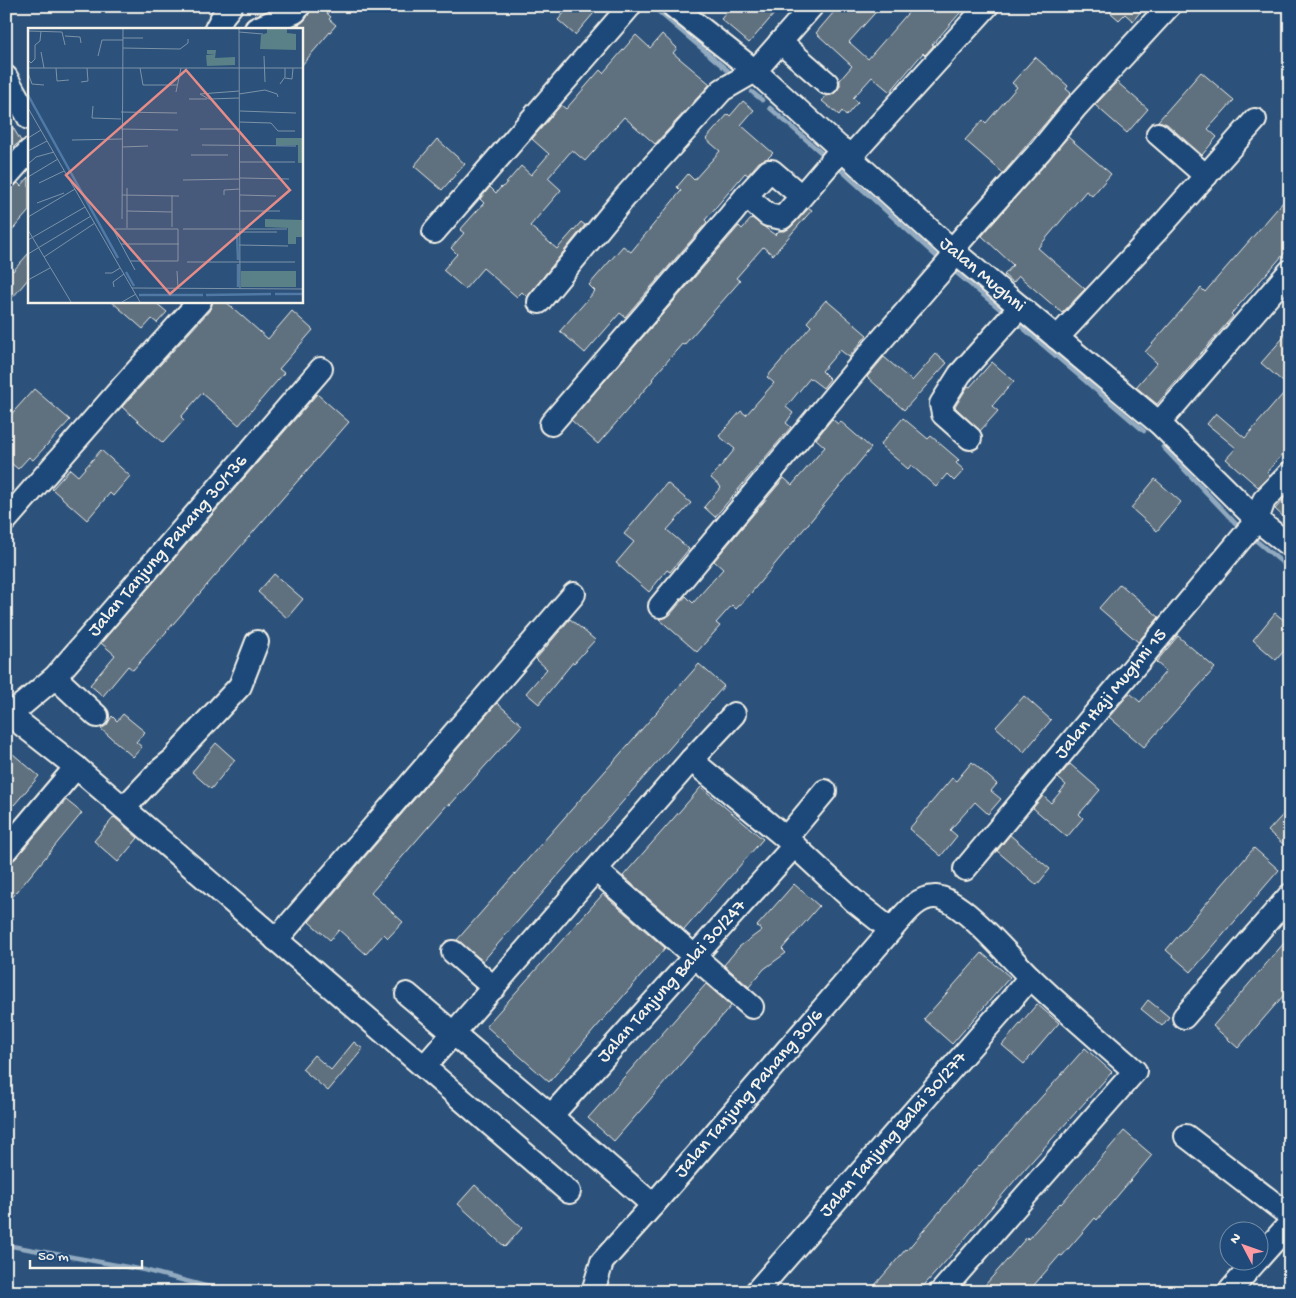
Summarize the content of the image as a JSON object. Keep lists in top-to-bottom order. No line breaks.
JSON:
{"streets":{"street":["Jalan Mughni","Jalan Tanjung Pahang 30/136","Jalan Haji Mughni 15","Jalan Tanjung Balai 30/247","Jalan Tanjung Pahang 30/6","Jalan Tanjung Balai 30/277"]},"crossings":[["Jalan Mughni","Jalan Haji Mughni 15"],["Jalan Tanjung Pahang 30/6","Jalan Tanjung Balai 30/277"]],"scale_bar":"50 m","north":"top left"}
